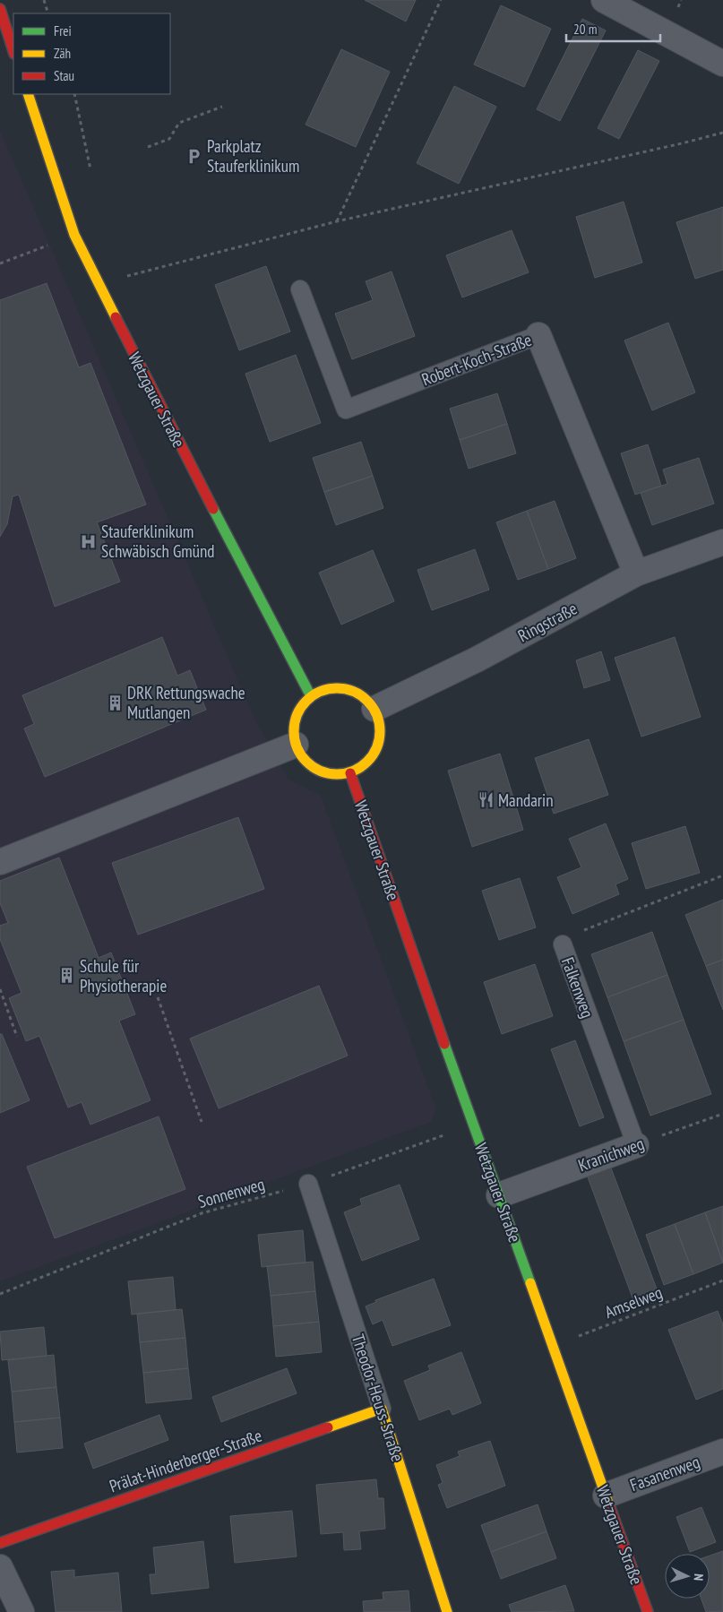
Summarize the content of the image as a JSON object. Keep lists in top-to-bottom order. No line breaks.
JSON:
{"streets":{"street":["Robert-Koch-Straße","Wetzgauer Straße","Ringstraße","Kranichweg","Theodor-Heuss-Straße","Prälat-Hinderberger-Straße","Fasanenweg"],"lane":["Falkenweg"],"path":["Sonnenweg","Amselweg"]},"crossings":[["Robert-Koch-Straße","Ringstraße"],["Wetzgauer Straße","Ringstraße"],["Wetzgauer Straße","Kranichweg"],["Wetzgauer Straße","Sonnenweg"],["Wetzgauer Straße","Amselweg"],["Wetzgauer Straße","Fasanenweg"],["Falkenweg","Kranichweg"],["Sonnenweg","Theodor-Heuss-Straße"],["Theodor-Heuss-Straße","Prälat-Hinderberger-Straße"]],"places":{"parking":["Parkplatz Stauferklinikum"],"hospital":["Stauferklinikum Schwäbisch Gmünd"],"building":["DRK Rettungswache Mutlangen","Schule für Physiotherapie"],"restaurant":["Mandarin"]},"legend":["Frei","Zäh","Stau"],"scale_bar":"20 m","north":"right"}
